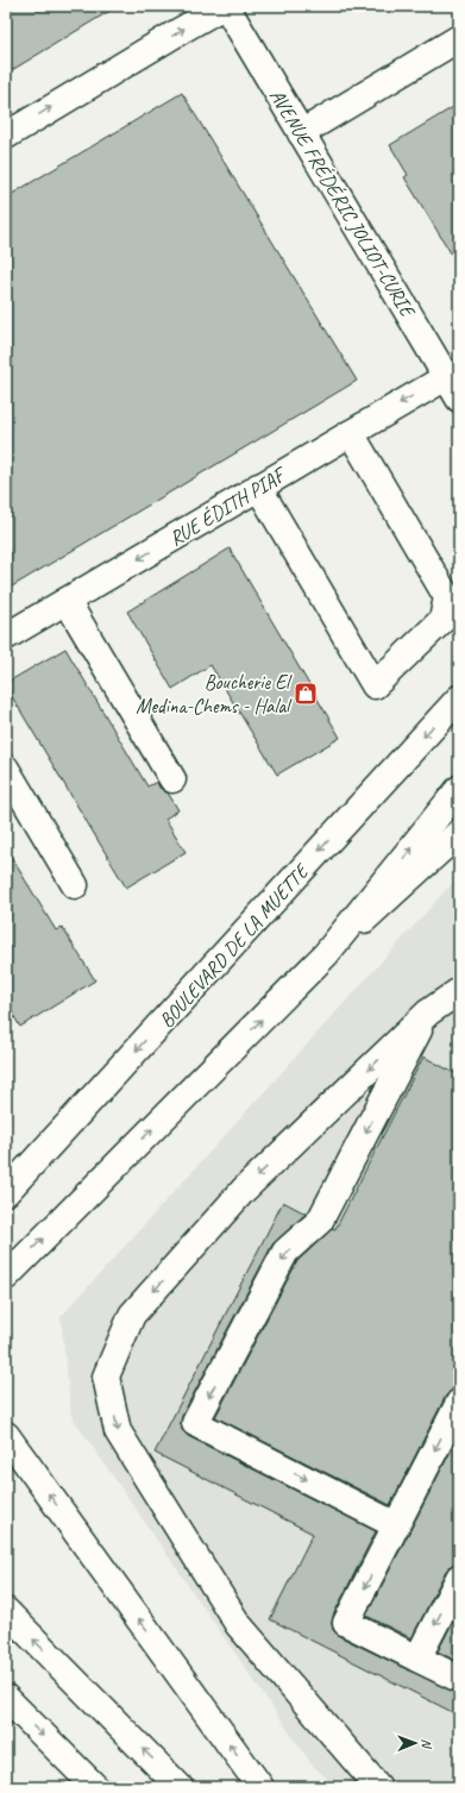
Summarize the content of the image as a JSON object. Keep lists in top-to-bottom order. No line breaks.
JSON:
{"streets":{"main road":["AVENUE FRÉDÉRIC JOLIOT-CURIE","RUE ÉDITH PIAF","BOULEVARD DE LA MUETTE"]},"crossings":[["AVENUE FRÉDÉRIC JOLIOT-CURIE","RUE ÉDITH PIAF"]],"one_way":["RUE ÉDITH PIAF"],"places":{"shop":["Boucherie El Medina-Chems - Halal"]},"north":"right"}
